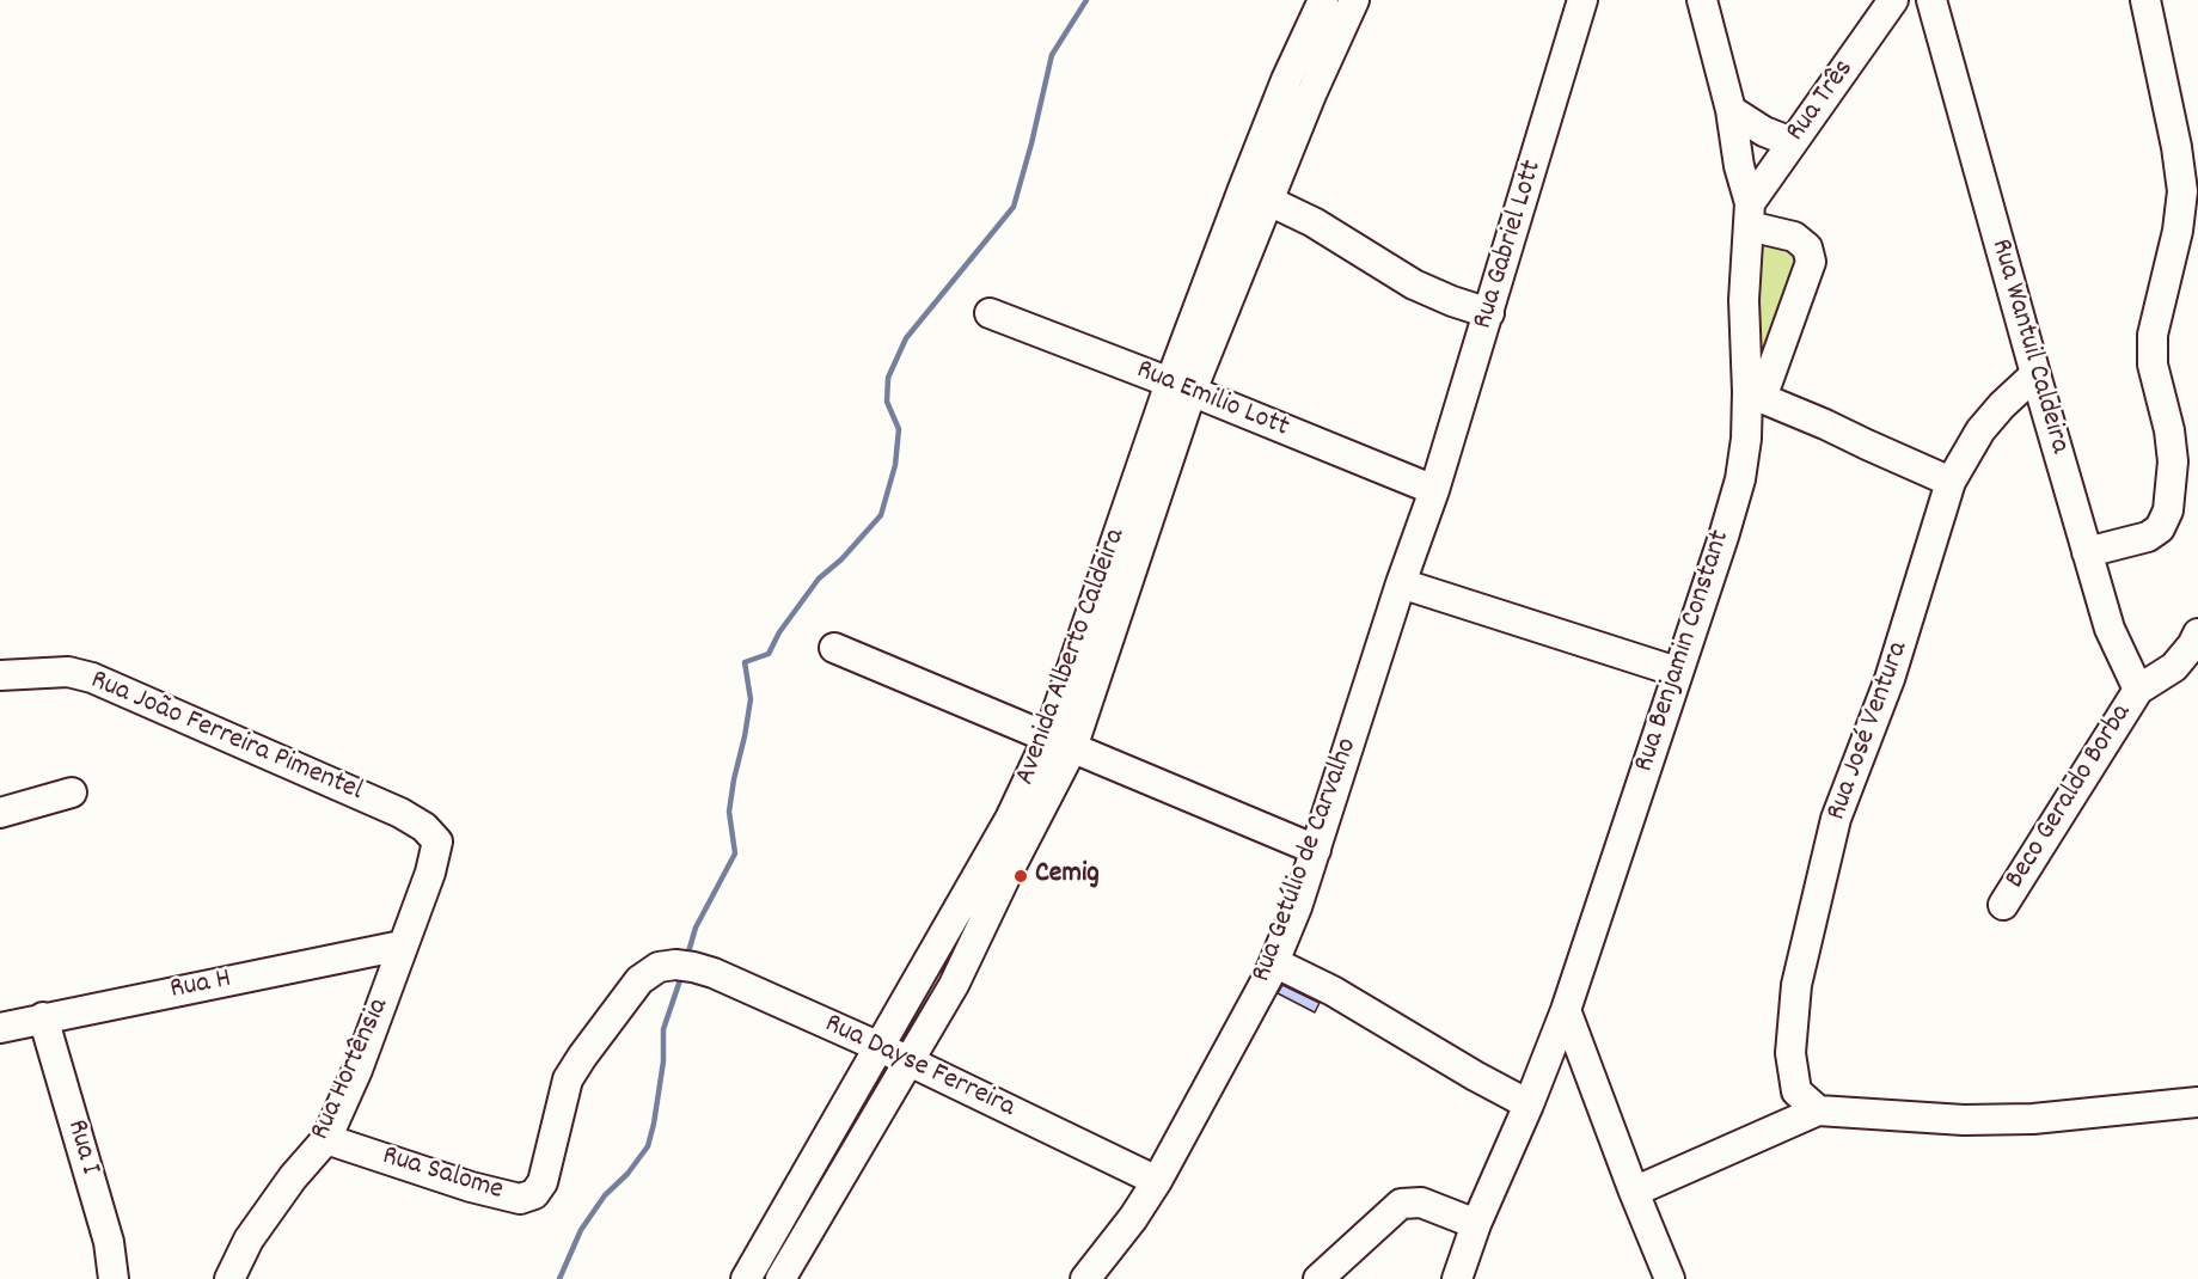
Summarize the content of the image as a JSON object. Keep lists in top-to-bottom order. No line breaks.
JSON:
{"streets":{"street":["Rua Três","Rua Gabriel Lott","Rua Wantuil Caldeira","Rua Emilio Lott","Rua Benjamin Constant","Avenida Alberto Caldeira","Rua José Ventura","Rua João Ferreira Pimentel","Beco Geraldo Borba","Rua Getúlio de Carvalho","Rua H","Rua Dayse Ferreira","Rua Hortênsia","Rua I","Rua Salome"]},"crossings":[["Rua Três","Rua Benjamin Constant"],["Rua Gabriel Lott","Rua Emilio Lott"],["Rua Gabriel Lott","Rua Getúlio de Carvalho"],["Rua Wantuil Caldeira","Rua José Ventura"],["Rua Wantuil Caldeira","Beco Geraldo Borba"],["Rua Emilio Lott","Avenida Alberto Caldeira"],["Rua Emilio Lott","Rua Getúlio de Carvalho"],["Avenida Alberto Caldeira","Rua Dayse Ferreira"],["Rua João Ferreira Pimentel","Rua Hortênsia"],["Rua Getúlio de Carvalho","Rua Dayse Ferreira"],["Rua H","Rua Hortênsia"],["Rua H","Rua I"],["Rua Dayse Ferreira","Rua Salome"],["Rua Hortênsia","Rua Salome"]],"places":["Cemig"]}
